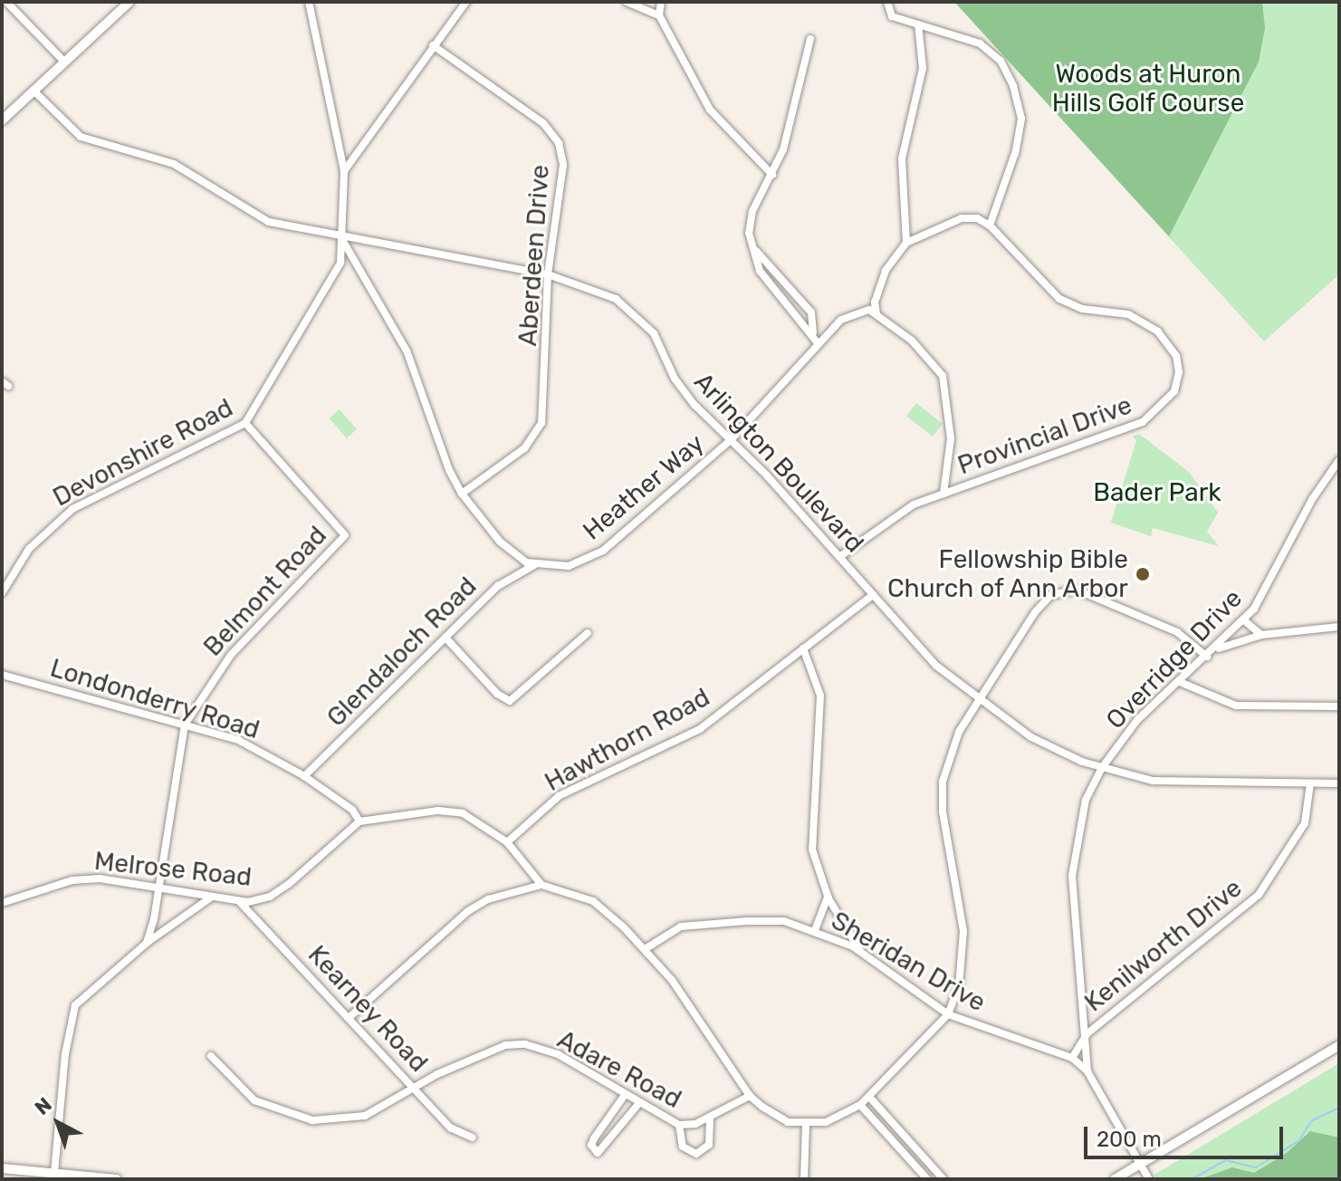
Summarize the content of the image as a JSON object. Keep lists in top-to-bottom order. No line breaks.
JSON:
{"streets":{"street":["Aberdeen Drive","Provincial Drive","Devonshire Road","Arlington Boulevard","Heather Way","Belmont Road","Glendaloch Road","Overridge Drive","Londonderry Road","Hawthorn Road","Melrose Road","Kenilworth Drive","Sheridan Drive","Kearney Road","Adare Road"]},"crossings":[["Aberdeen Drive","Arlington Boulevard"],["Provincial Drive","Arlington Boulevard"],["Provincial Drive","Heather Way"],["Devonshire Road","Arlington Boulevard"],["Devonshire Road","Belmont Road"],["Arlington Boulevard","Heather Way"],["Arlington Boulevard","Overridge Drive"],["Arlington Boulevard","Hawthorn Road"],["Arlington Boulevard","Kenilworth Drive"],["Heather Way","Glendaloch Road"],["Belmont Road","Londonderry Road"],["Belmont Road","Melrose Road"],["Glendaloch Road","Londonderry Road"],["Overridge Drive","Kenilworth Drive"],["Overridge Drive","Sheridan Drive"],["Londonderry Road","Melrose Road"],["Melrose Road","Kearney Road"],["Kenilworth Drive","Sheridan Drive"],["Kearney Road","Adare Road"]],"parks":["Woods at Huron Hills Golf Course","Bader Park"],"places":["Fellowship Bible Church of Ann Arbor"],"scale_bar":"200 m","north":"top left"}
